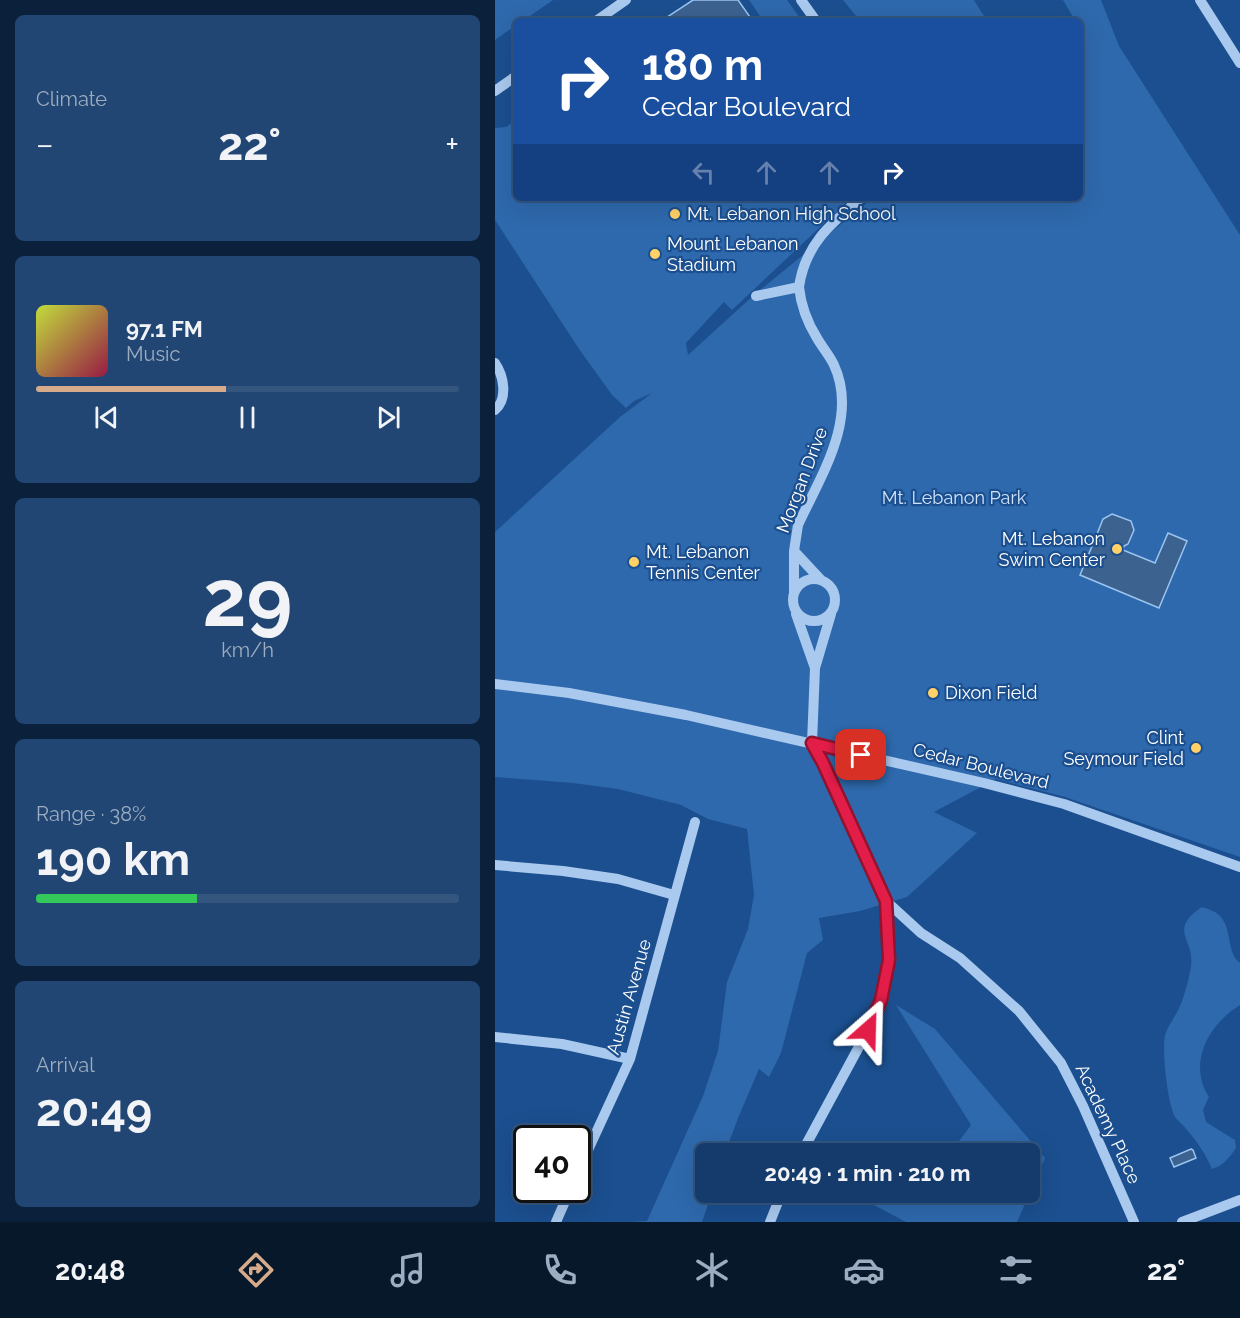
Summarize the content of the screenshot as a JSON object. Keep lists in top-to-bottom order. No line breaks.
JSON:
{"streets":{"street":["Morgan Drive","Cedar Boulevard","Austin Avenue","Academy Place"]},"parks":["Mt. Lebanon Park"],"places":["Mt. Lebanon High School","Mount Lebanon Stadium","Mt. Lebanon Swim Center","Mt. Lebanon Tennis Center","Dixon Field","Clint Seymour Field"],"page":{"tile":["Climate",["29","km/h"],["Range · 38%","190 km"],["Arrival","20:49"]],"turn":["180 m","Cedar Boulevard"],"heat":["−","22°","+"],"song":["97.1 FM","Music"],"limit":"40","trip":"20:49 · 1 min · 210 m","tabs":["20:48","22°"]}}
